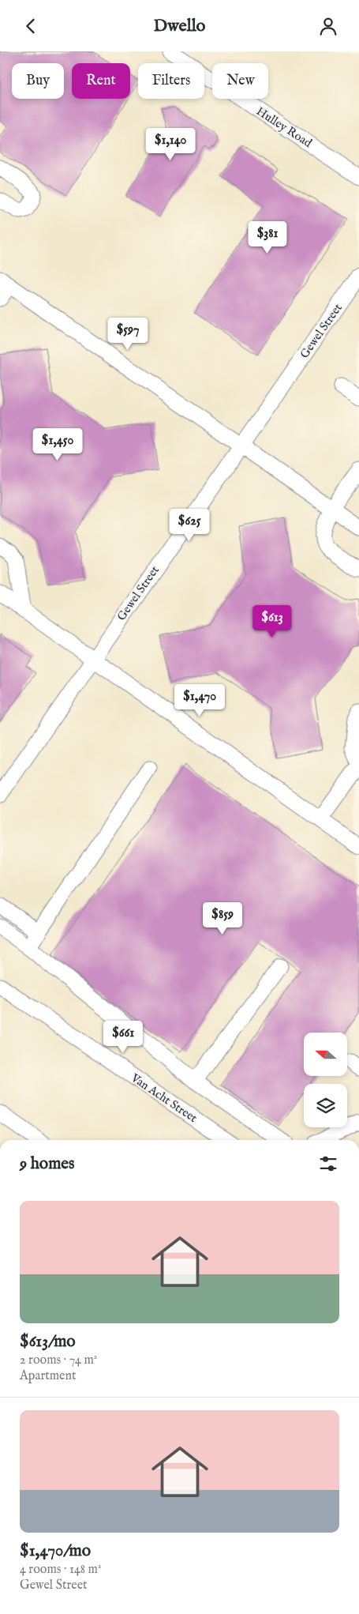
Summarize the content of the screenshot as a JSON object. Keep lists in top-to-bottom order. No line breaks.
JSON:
{"streets":{"street":["Hulley Road","Gewel Street","Van Acht Street"]},"north":"left","page":{"header":"Dwello","chip":["Buy","Rent","Filters","New"],"price":["$1,140","$381","$597","$1,450","$625","$613","$1,470","$859","$661"],"heading":"9 homes","list":[{"name":"$613/mo","note":"2 rooms · 74 m² · Apartment"},{"name":"$1,470/mo","note":"4 rooms · 148 m² · Gewel Street"}]}}
